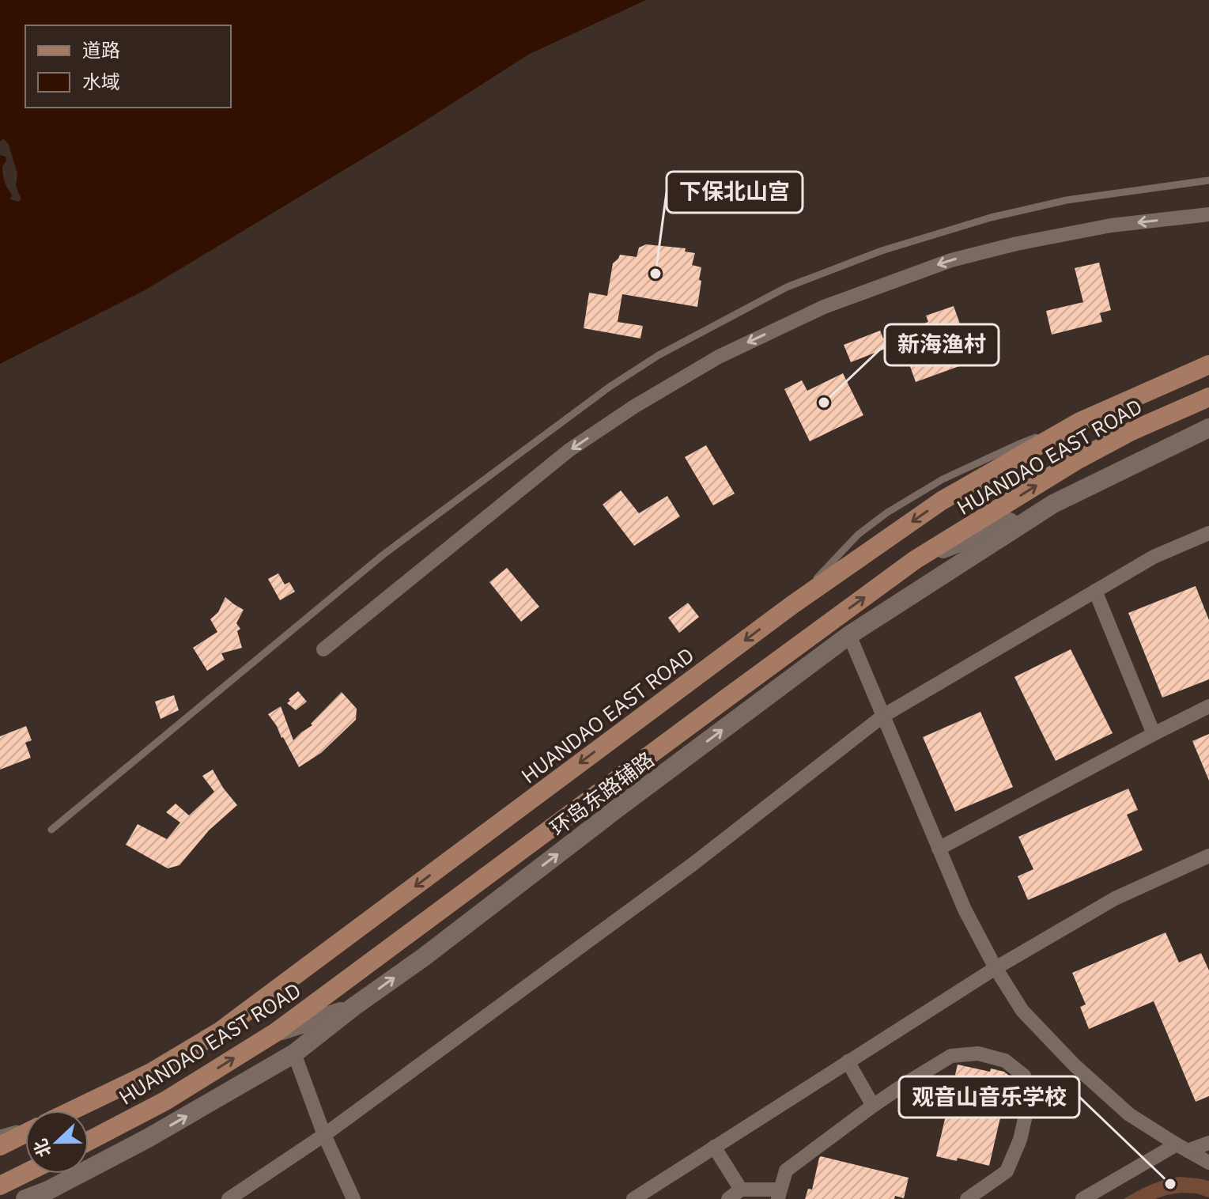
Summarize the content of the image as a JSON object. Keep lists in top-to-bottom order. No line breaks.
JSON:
{"streets":{"main road":["HUANDAO EAST ROAD"],"street":["环岛东路辅路"]},"places":["下保北山宫","新海渔村","观音山音乐学校"],"legend":["道路","水域"],"north":"left"}
